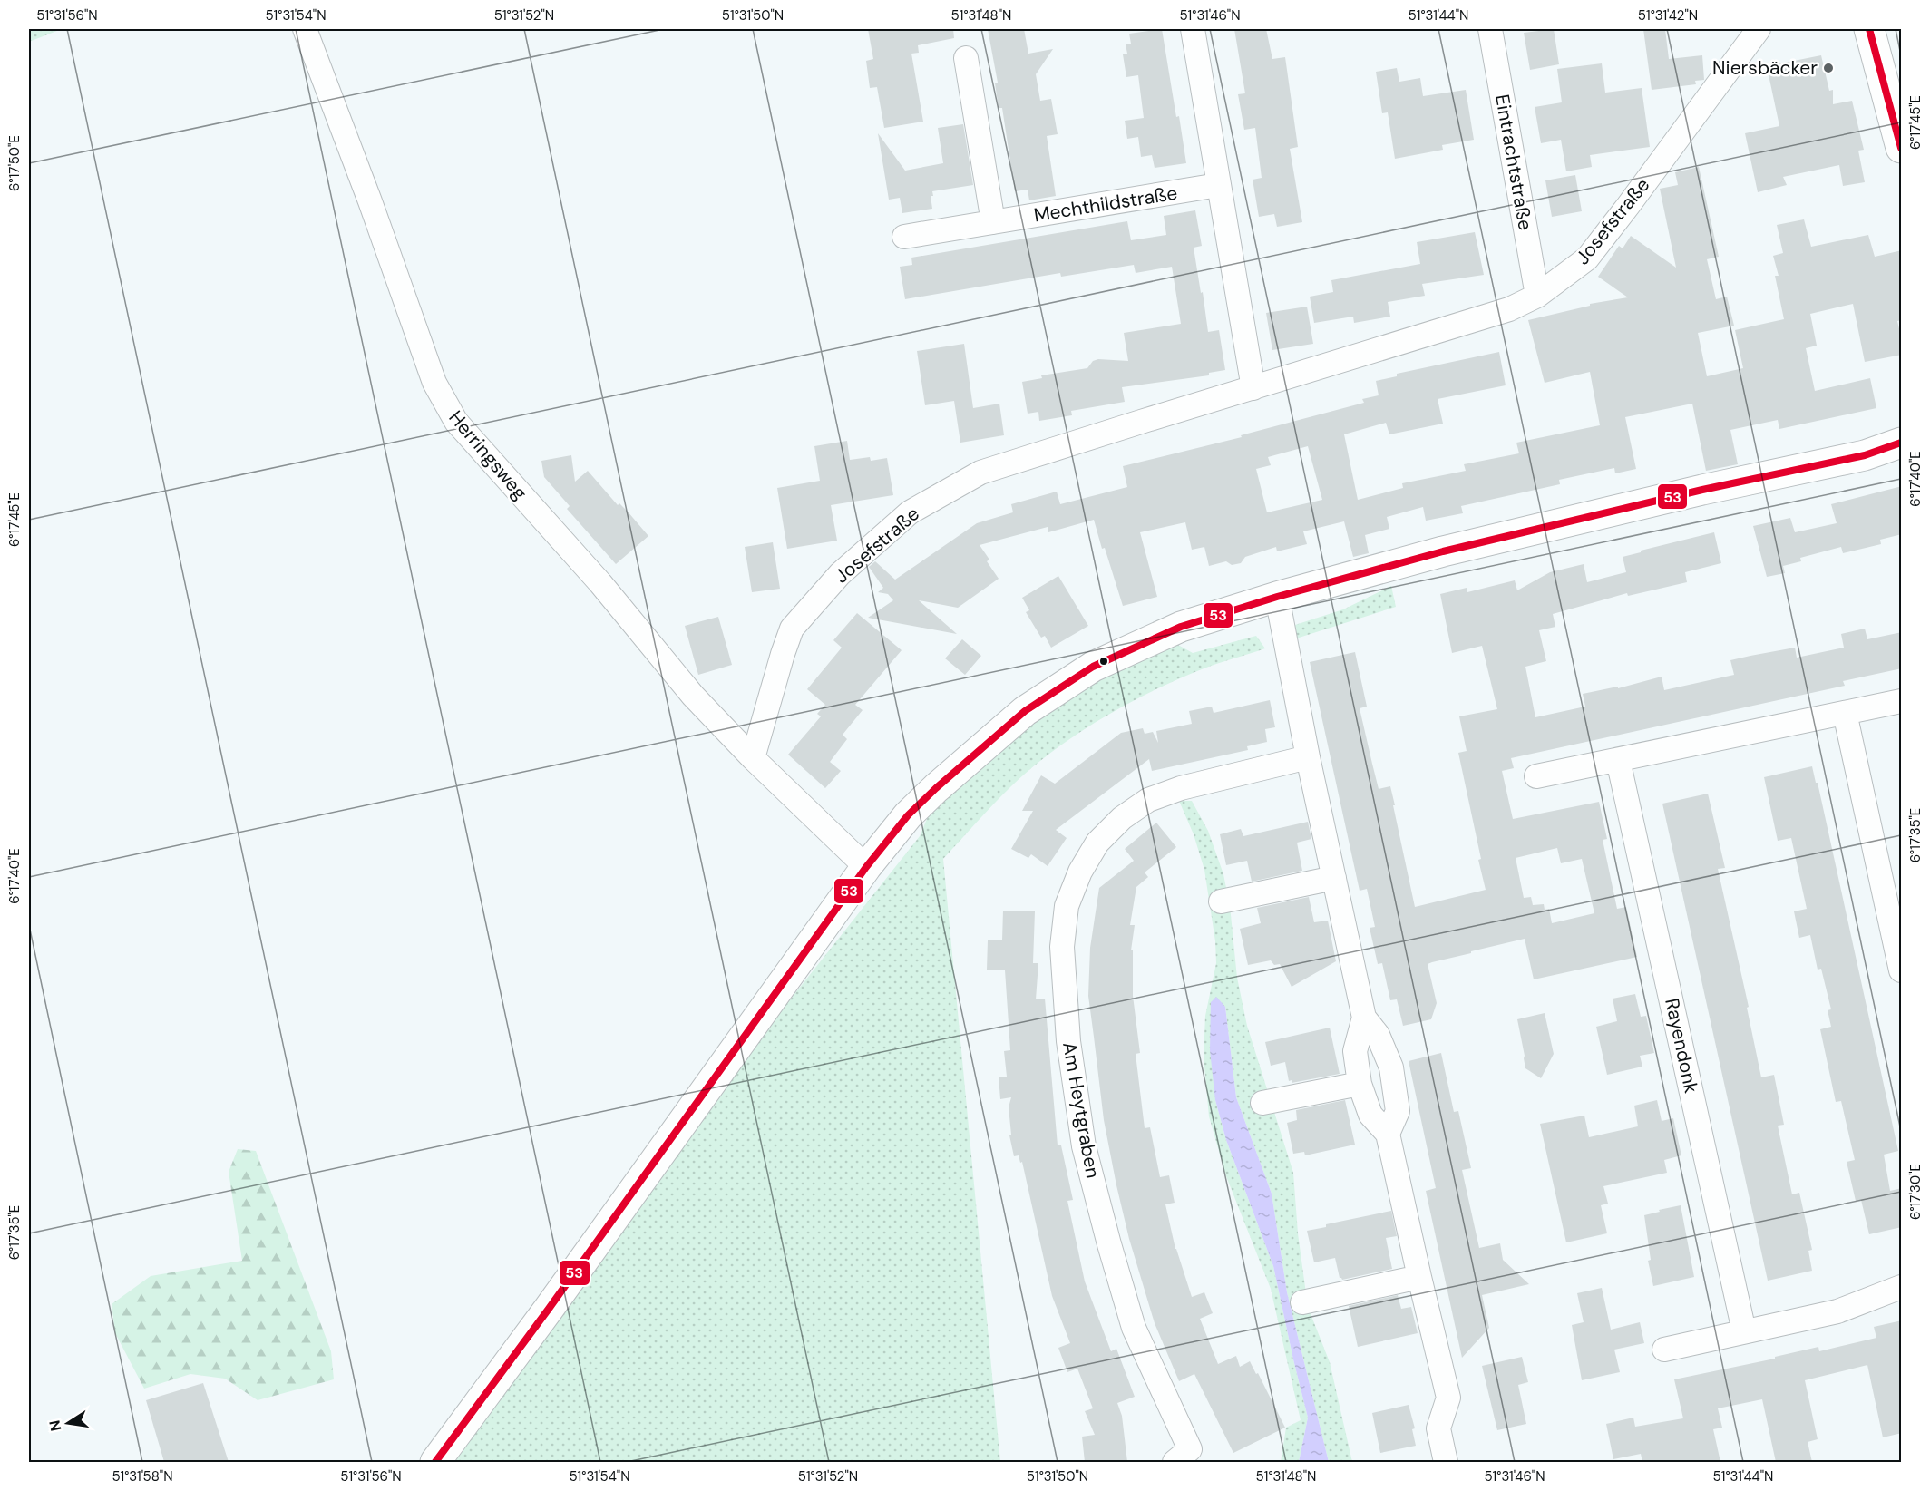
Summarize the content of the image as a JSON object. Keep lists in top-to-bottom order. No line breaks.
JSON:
{"streets":{"street":["Eintrachtstraße","Mechthildstraße","Josefstraße","Herringsweg","Rayendonk","Am Heytgraben"]},"crossings":[["Eintrachtstraße","Josefstraße"],["Josefstraße","Herringsweg"]],"places":["Niersbäcker"],"lines":["transit line 53"],"north":"left","coordinates":["51°31'56\"N","51°31'54\"N","51°31'52\"N","51°31'50\"N","51°31'48\"N","51°31'46\"N","51°31'44\"N","51°31'42\"N","6°17'45\"E","6°17'50\"E","6°17'40\"E","6°17'35\"E","6°17'30\"E","51°31'58\"N"]}
